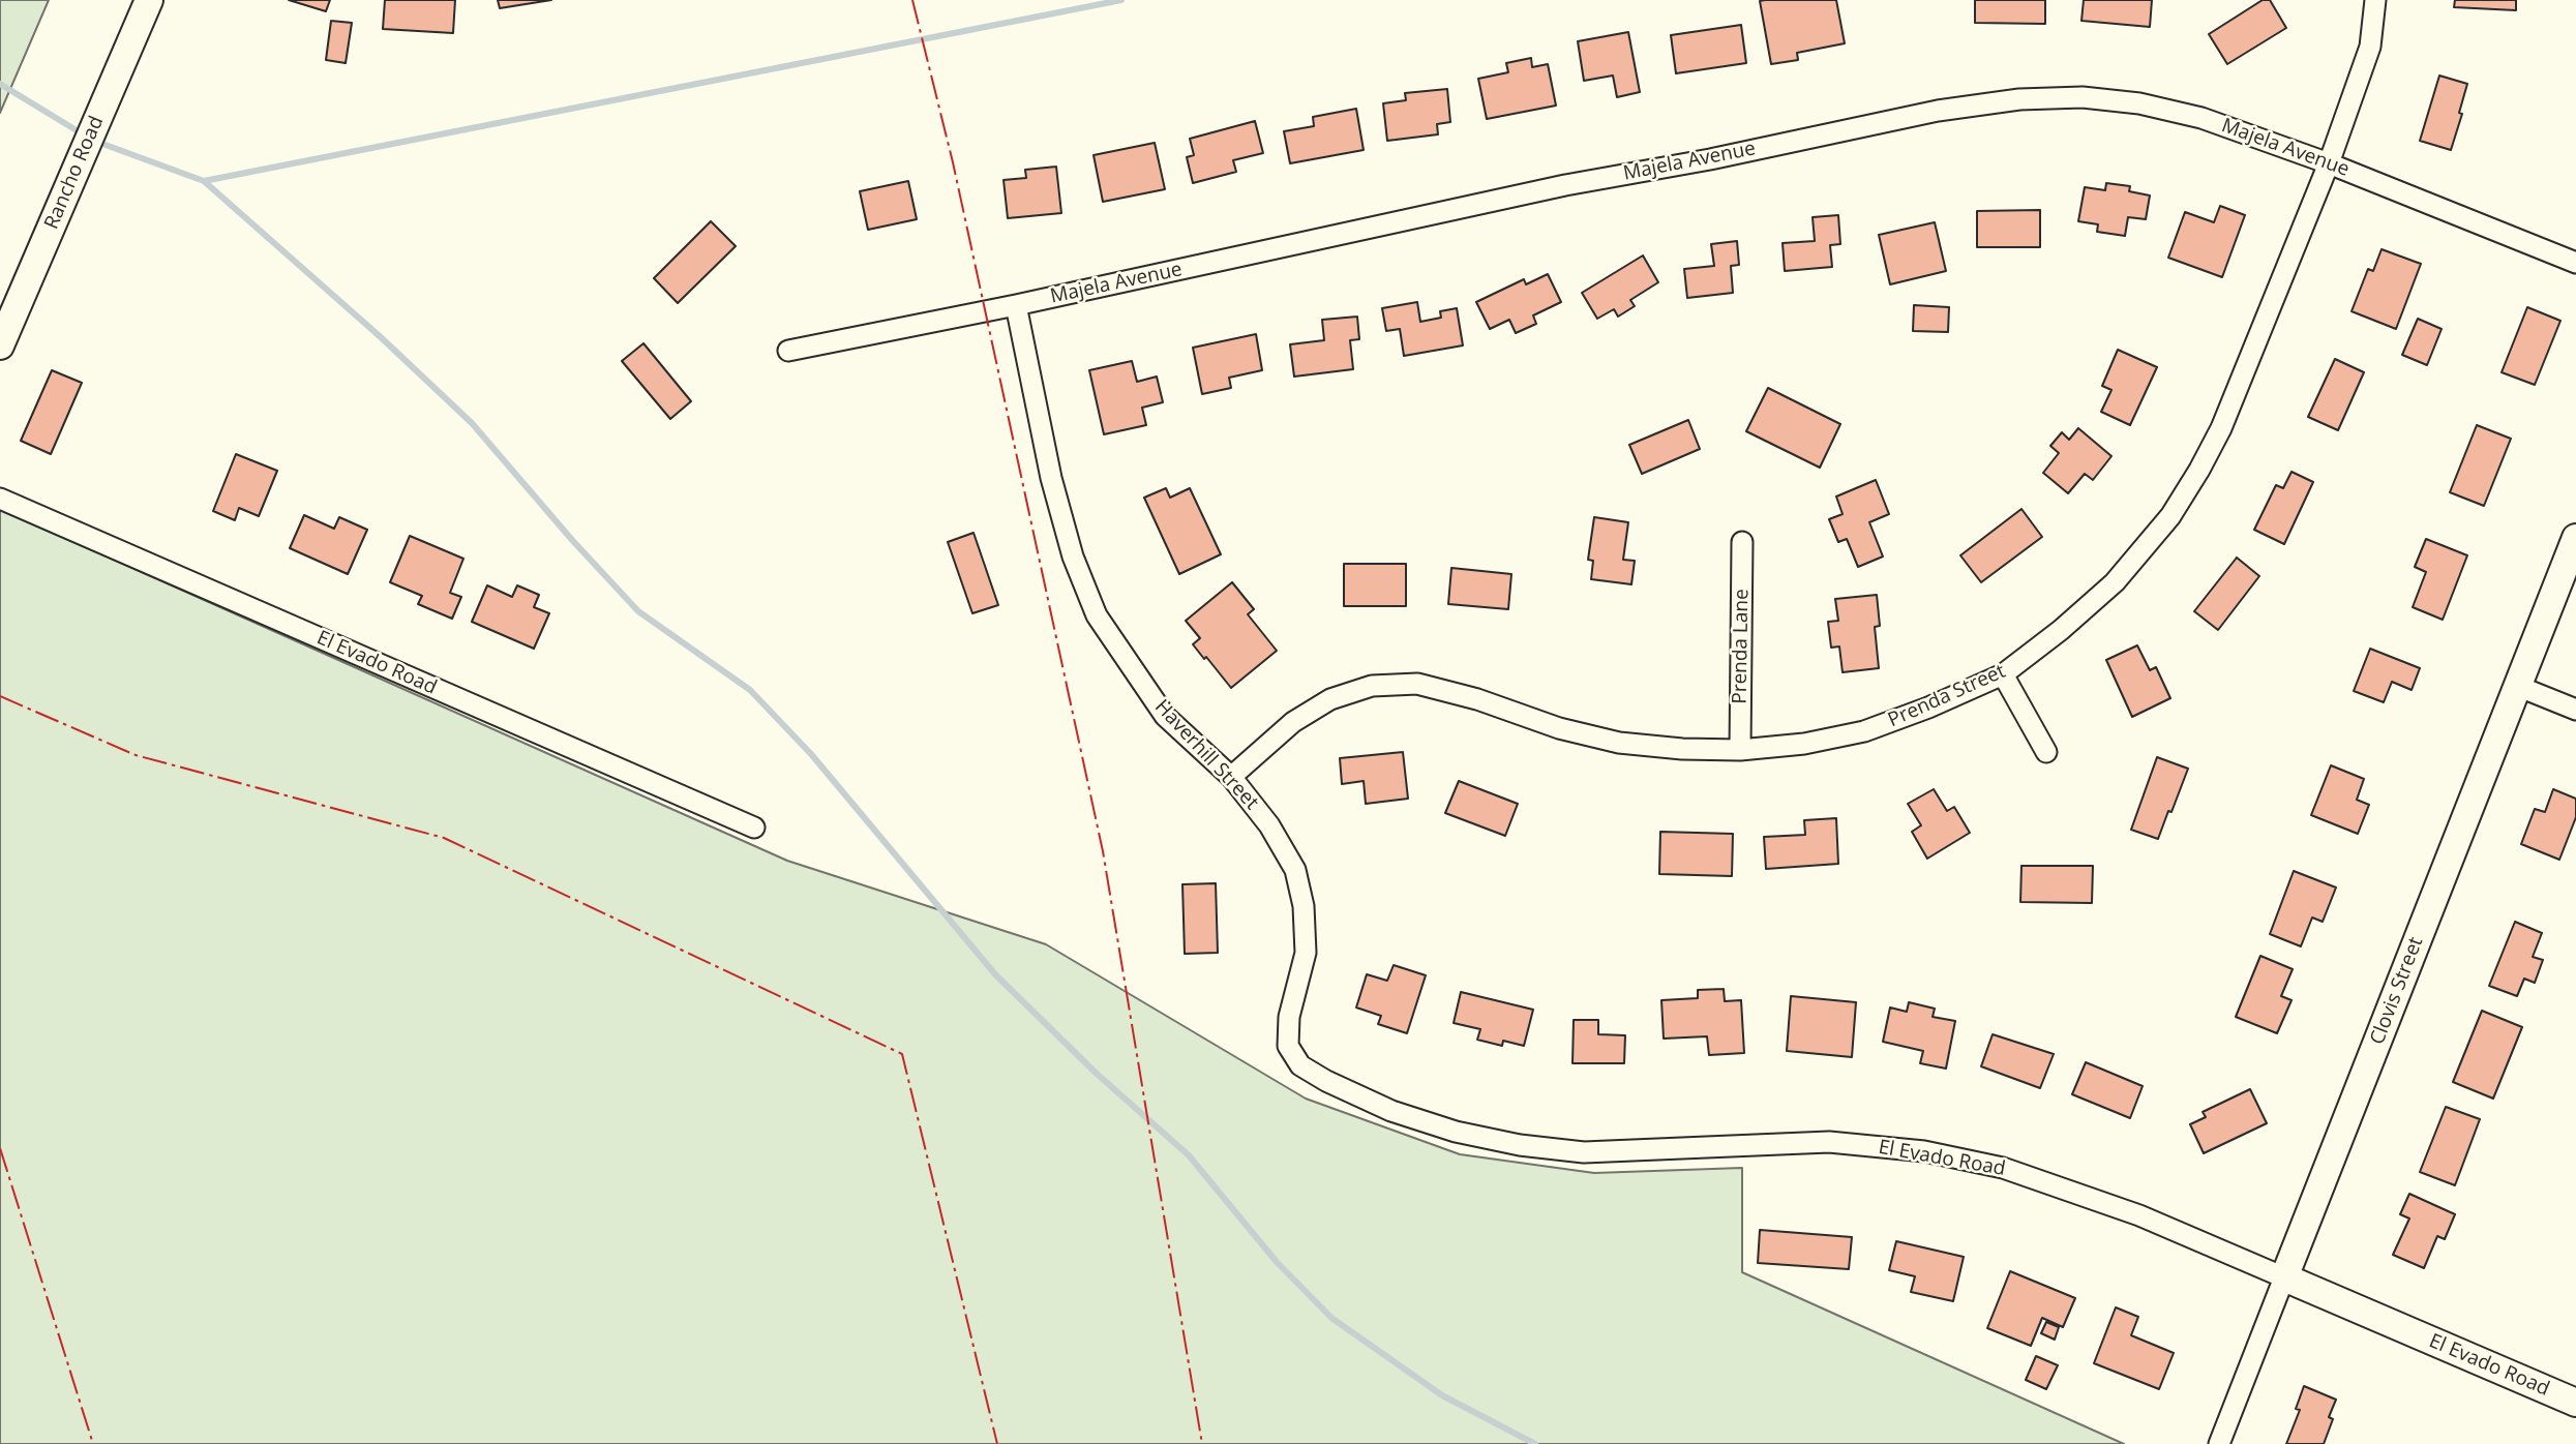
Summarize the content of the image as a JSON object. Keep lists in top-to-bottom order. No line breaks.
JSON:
{"streets":{"street":["Majela Avenue","Rancho Road","Prenda Lane","El Evado Road","Prenda Street","Haverhill Street","Clovis Street"]},"crossings":[["Majela Avenue","Prenda Street"],["Majela Avenue","Haverhill Street"],["Prenda Lane","Prenda Street"],["El Evado Road","Haverhill Street"],["El Evado Road","Clovis Street"],["Prenda Street","Haverhill Street"]]}
